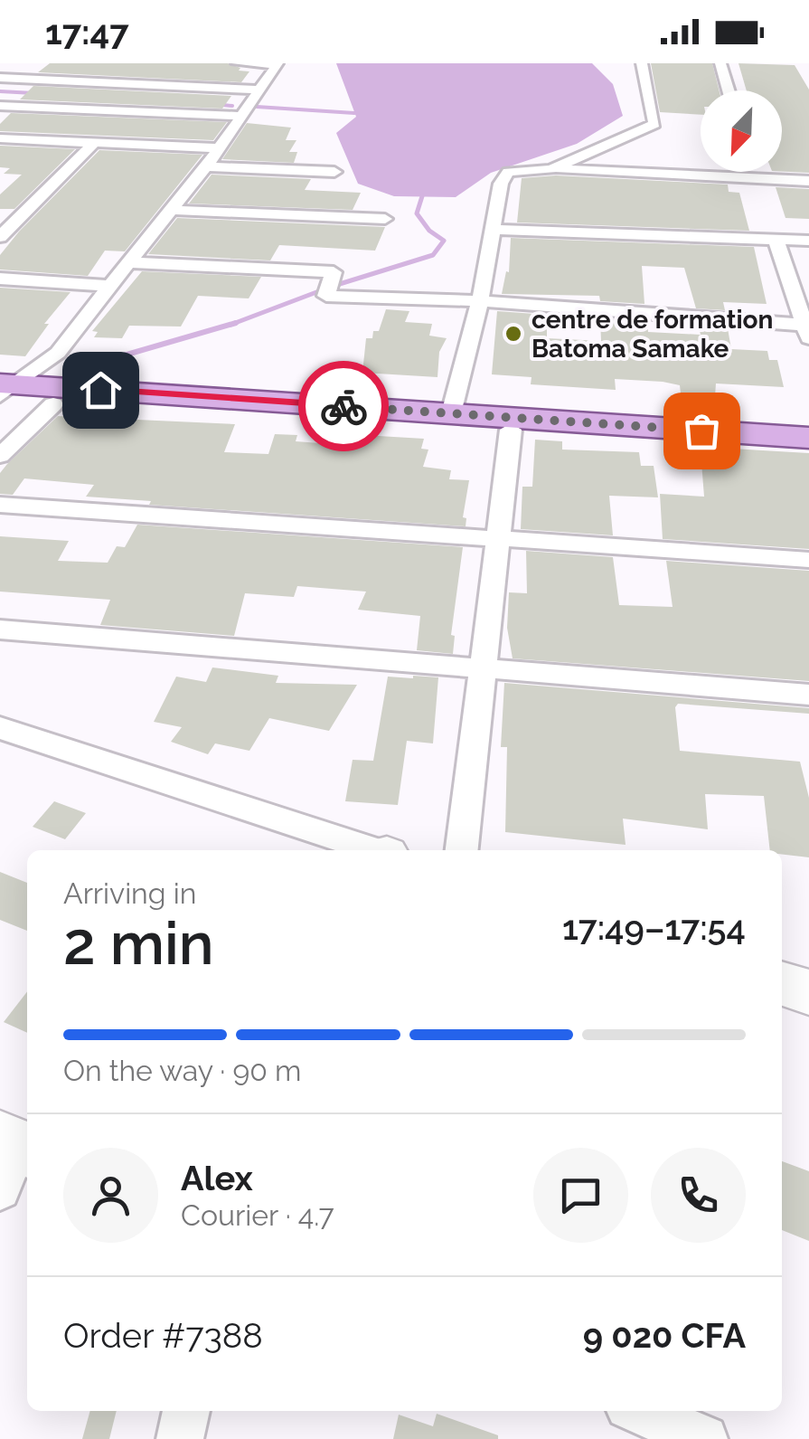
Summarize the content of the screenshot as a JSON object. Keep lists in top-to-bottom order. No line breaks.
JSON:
{"places":["centre de formation Batoma Samake"],"north":"bottom left","page":{"status":"17:47","heading":["2 min","Arriving in","17:49–17:54"],"panel":["Alex","Courier · 4.7","Order #7388","9 020 CFA"],"bar":"On the way · 90 m"}}
